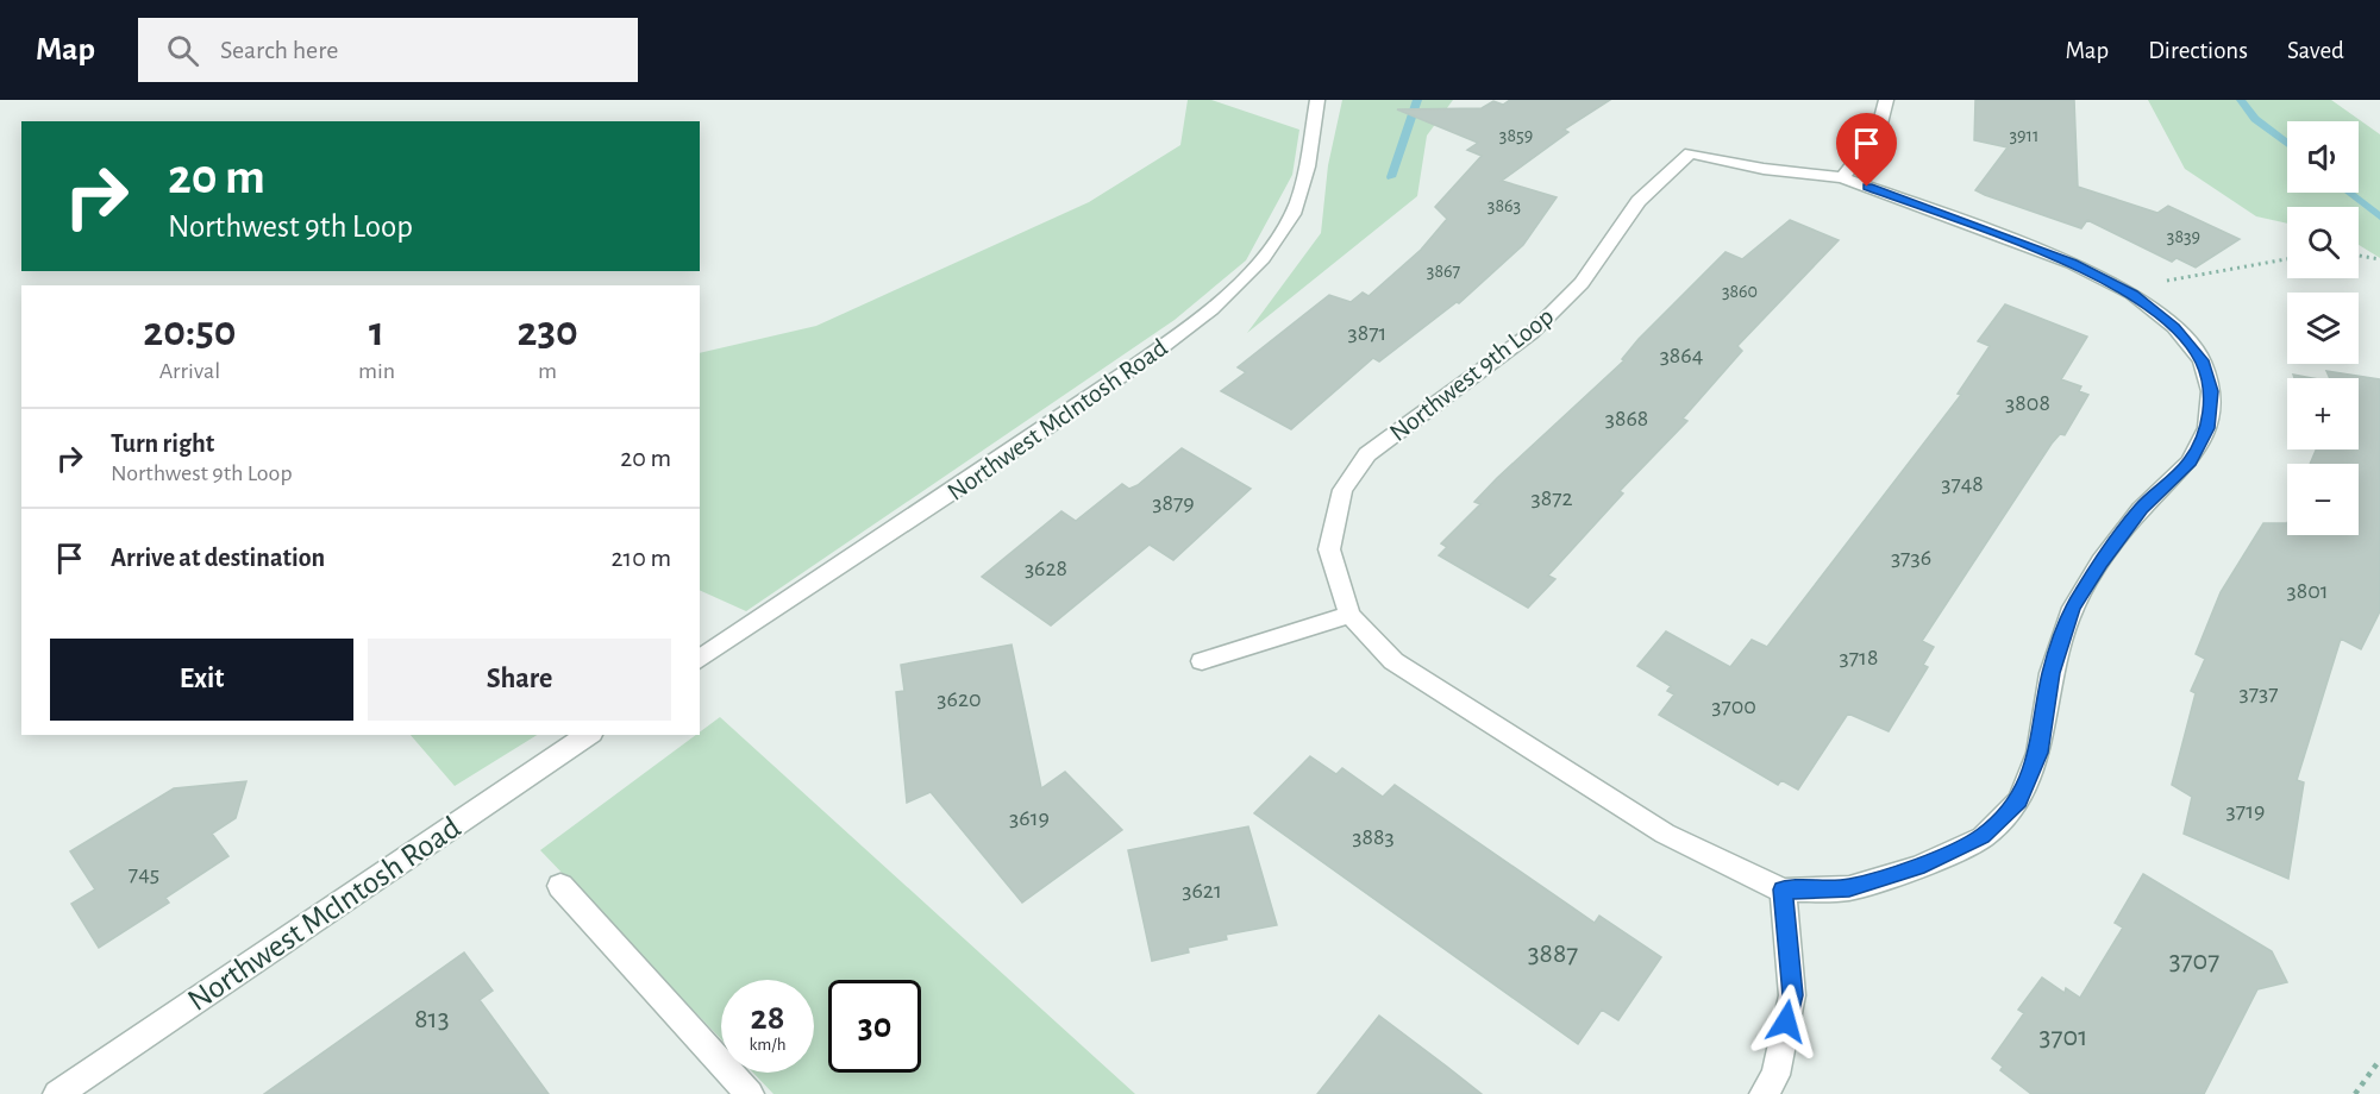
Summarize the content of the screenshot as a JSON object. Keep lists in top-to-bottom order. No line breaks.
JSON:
{"streets":{"street":["Northwest 9th Loop","Northwest McIntosh Road"]},"house_numbers":["3859","3911","3863","3839","3867","3860","3871","3864","3808","3868","3748","3872","3879","3736","3628","3801","3718","3737","3620","3700","3719","3619","3883","745","3621","3887","3707","813","3701"],"page":{"header":"Map","search":"Search here","nav":["Map","Directions","Saved"],"map_buttons":["+","−"],"turn":["20 m","Northwest 9th Loop"],"eta":["20:50","Arrival","1","min","230","m"],"list":[{"name":"Turn right","note":"Northwest 9th Loop","value":"20 m"},{"name":"Arrive at destination","value":"210 m"}],"buttons":["Exit","Share"],"speed":"28 km/h","limit":"30"}}
